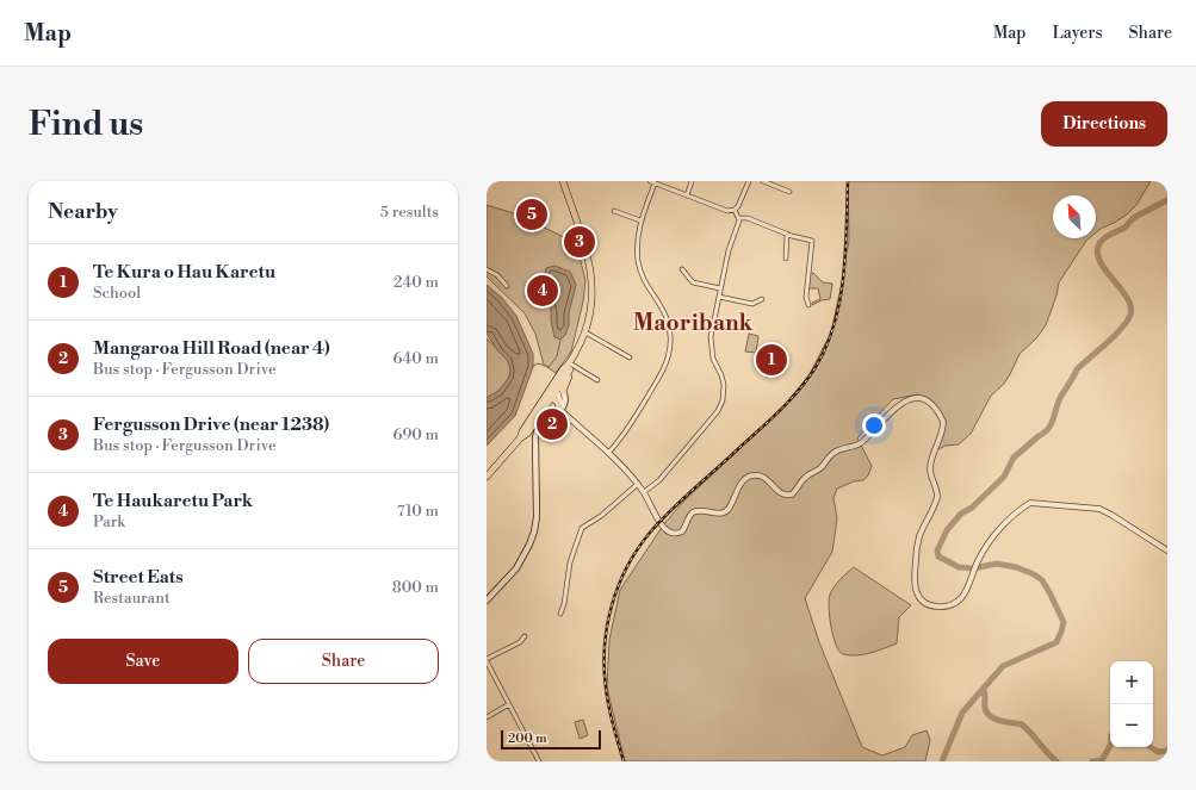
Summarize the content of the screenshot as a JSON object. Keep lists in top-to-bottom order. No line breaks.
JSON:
{"districts":["Maoribank"],"scale_bar":"200 m","north":"top left","page":{"header":"Map","nav":["Map","Layers","Share"],"buttons":["Directions",["Save","Share"]],"title":"Find us","heading":["Nearby","5 results"],"pins":["5","3","4","1","2"],"list":[{"mark":"1","name":"Te Kura o Hau Karetu","note":"School","value":"240 m"},{"mark":"2","name":"Mangaroa Hill Road (near 4)","note":"Bus stop · Fergusson Drive","value":"640 m"},{"mark":"3","name":"Fergusson Drive (near 1238)","note":"Bus stop · Fergusson Drive","value":"690 m"},{"mark":"4","name":"Te Haukaretu Park","note":"Park","value":"710 m"},{"mark":"5","name":"Street Eats","note":"Restaurant","value":"800 m"}],"map_buttons":["+","−"],"scale":"200 m"}}
